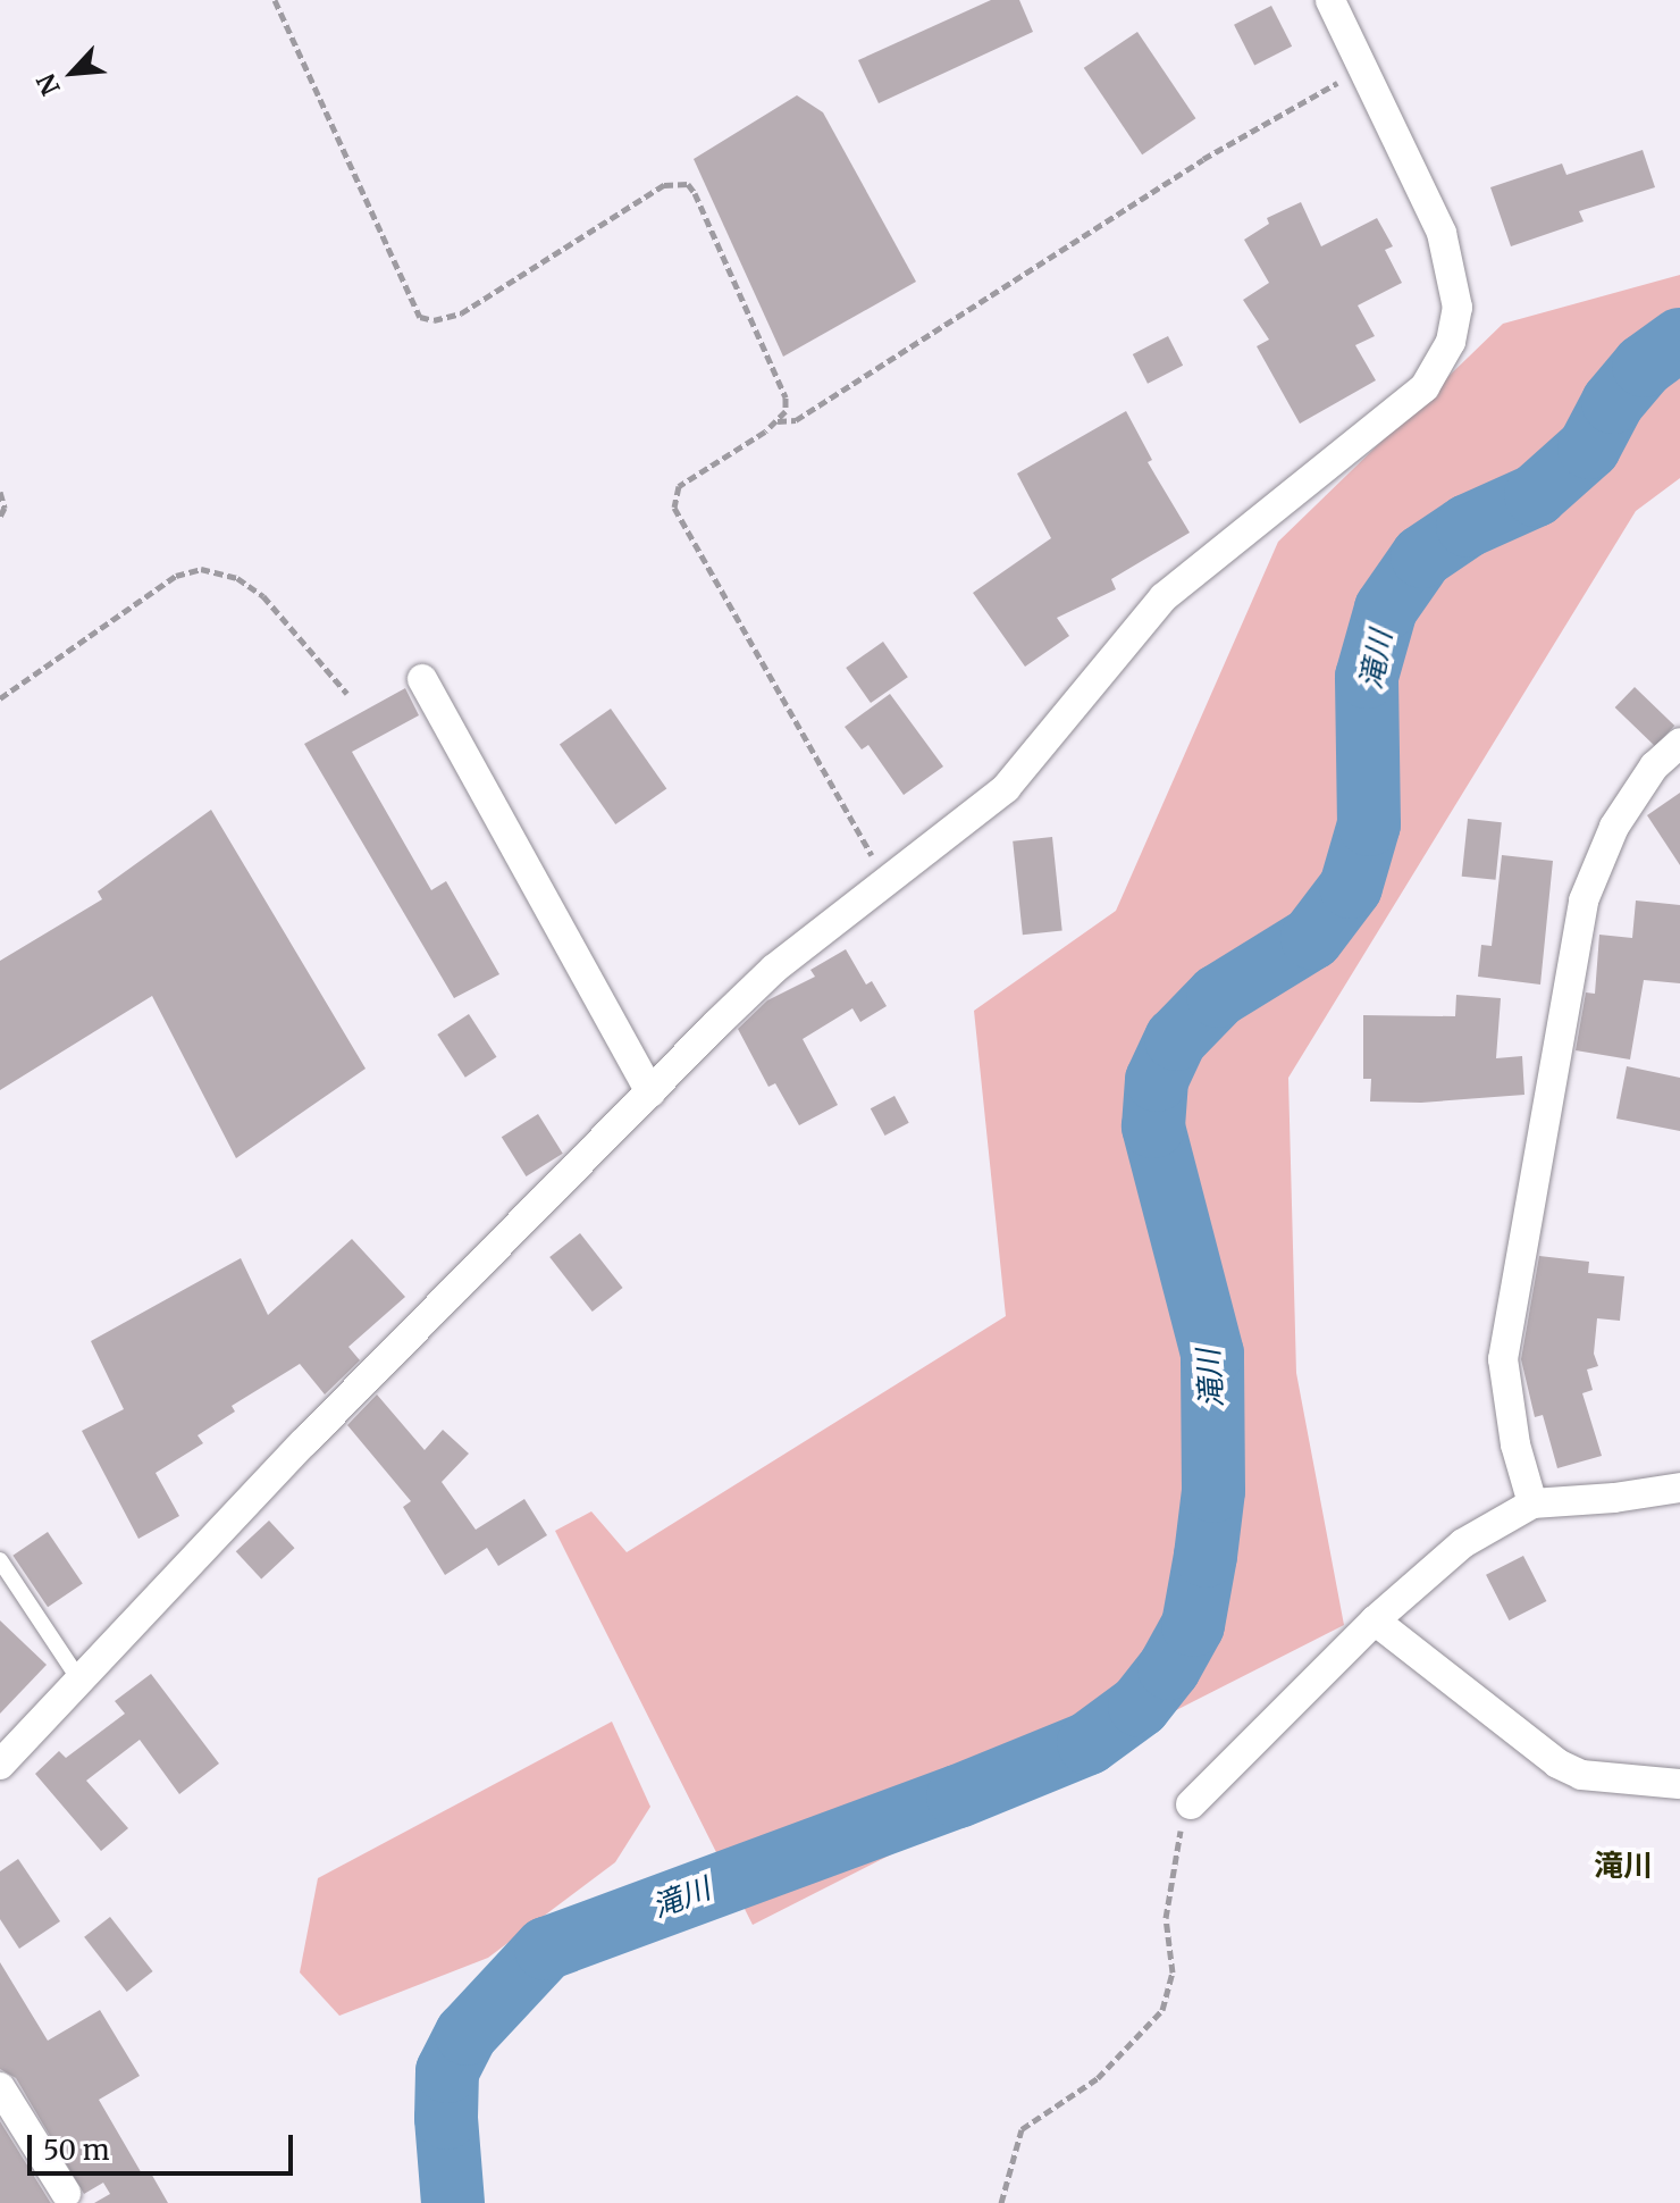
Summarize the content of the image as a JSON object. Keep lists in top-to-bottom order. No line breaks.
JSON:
{"districts":["滝川"],"water":["滝川"],"scale_bar":"50 m","north":"bottom left"}
